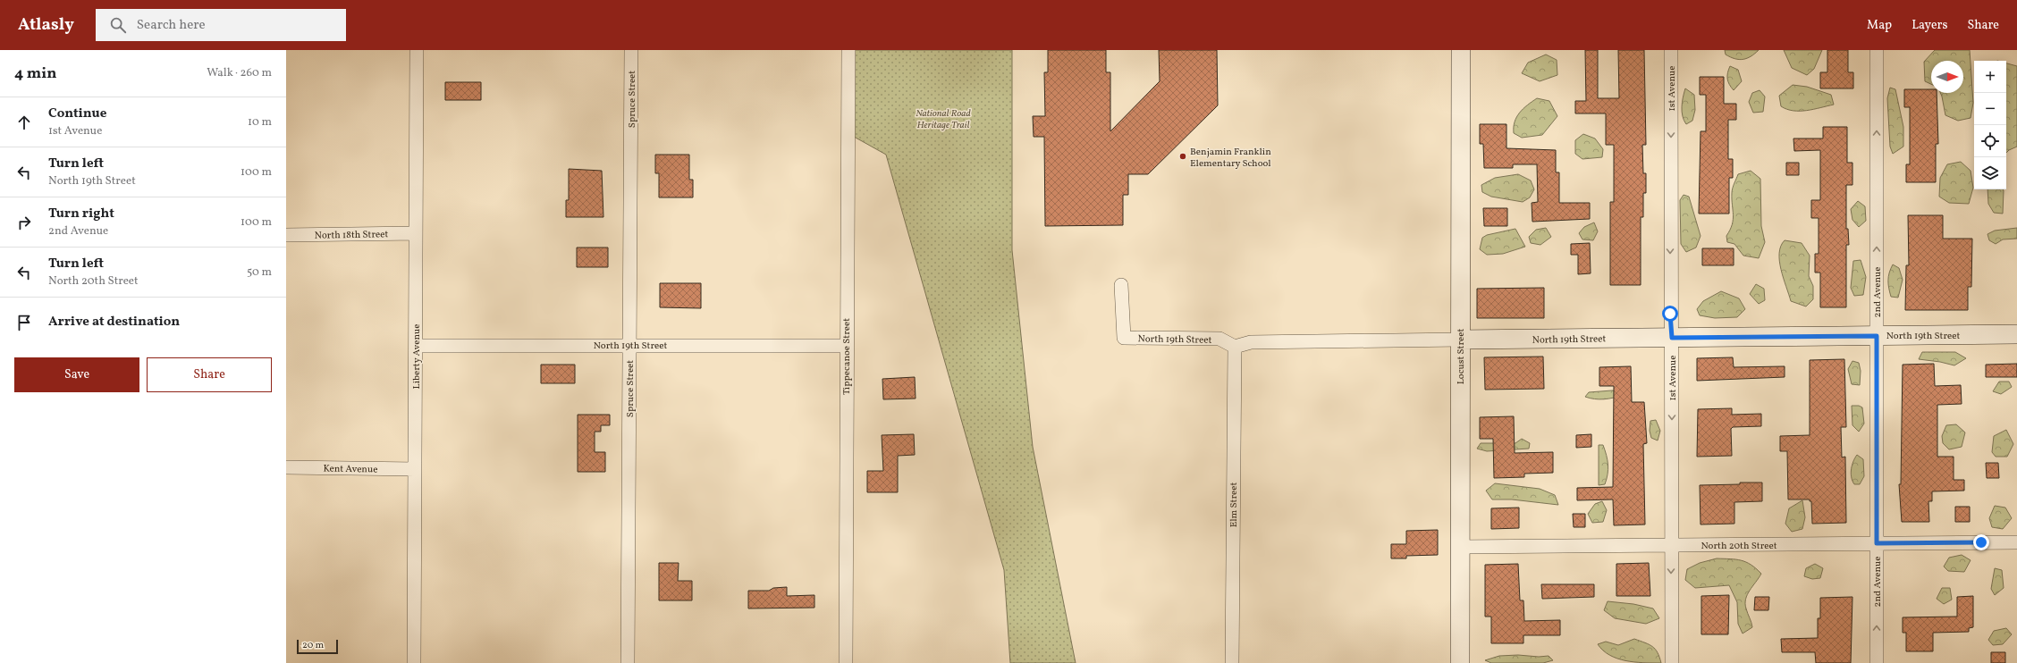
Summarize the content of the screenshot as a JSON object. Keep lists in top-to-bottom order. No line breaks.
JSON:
{"streets":{"street":["1st Avenue","Spruce Street","North 18th Street","2nd Avenue","North 19th Street","Liberty Avenue","Tippecanoe Street","Locust Street","Kent Avenue","Elm Street","North 20th Street"]},"crossings":[["1st Avenue","North 19th Street"],["1st Avenue","North 20th Street"],["Spruce Street","North 19th Street"],["North 18th Street","Liberty Avenue"],["2nd Avenue","North 19th Street"],["2nd Avenue","North 20th Street"],["North 19th Street","Liberty Avenue"],["North 19th Street","Tippecanoe Street"],["North 19th Street","Locust Street"],["North 19th Street","Elm Street"],["Liberty Avenue","Kent Avenue"],["Locust Street","North 20th Street"]],"one_way":["1st Avenue","2nd Avenue"],"parks":["National Road Heritage Trail"],"places":["Benjamin Franklin Elementary School"],"scale_bar":"20 m","north":"right","page":{"header":"Atlasly","search":"Search here","nav":["Map","Layers","Share"],"heading":["4 min","Walk · 260 m"],"map_buttons":["+","−"],"list":[["Continue","1st Avenue","10 m"],["Turn left","North 19th Street","100 m"],["Turn right","2nd Avenue","100 m"],["Turn left","North 20th Street","50 m"],"Arrive at destination"],"buttons":["Save","Share"],"scale":"20 m"}}
